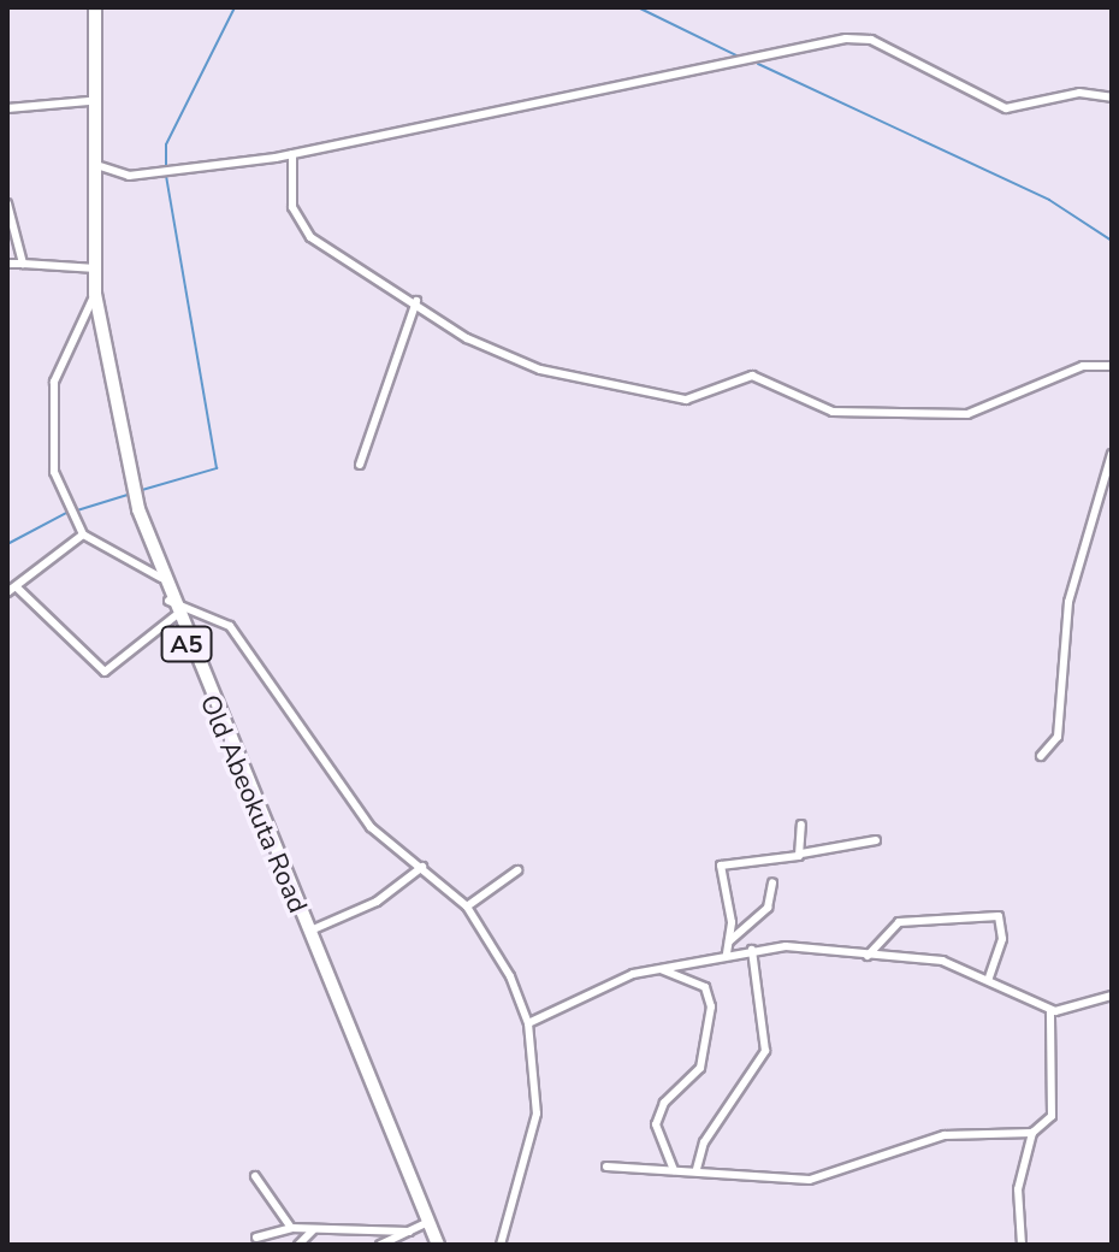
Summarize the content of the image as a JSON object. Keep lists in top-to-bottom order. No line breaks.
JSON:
{"streets":{"highway":["A5","Old Abeokuta Road"]}}
